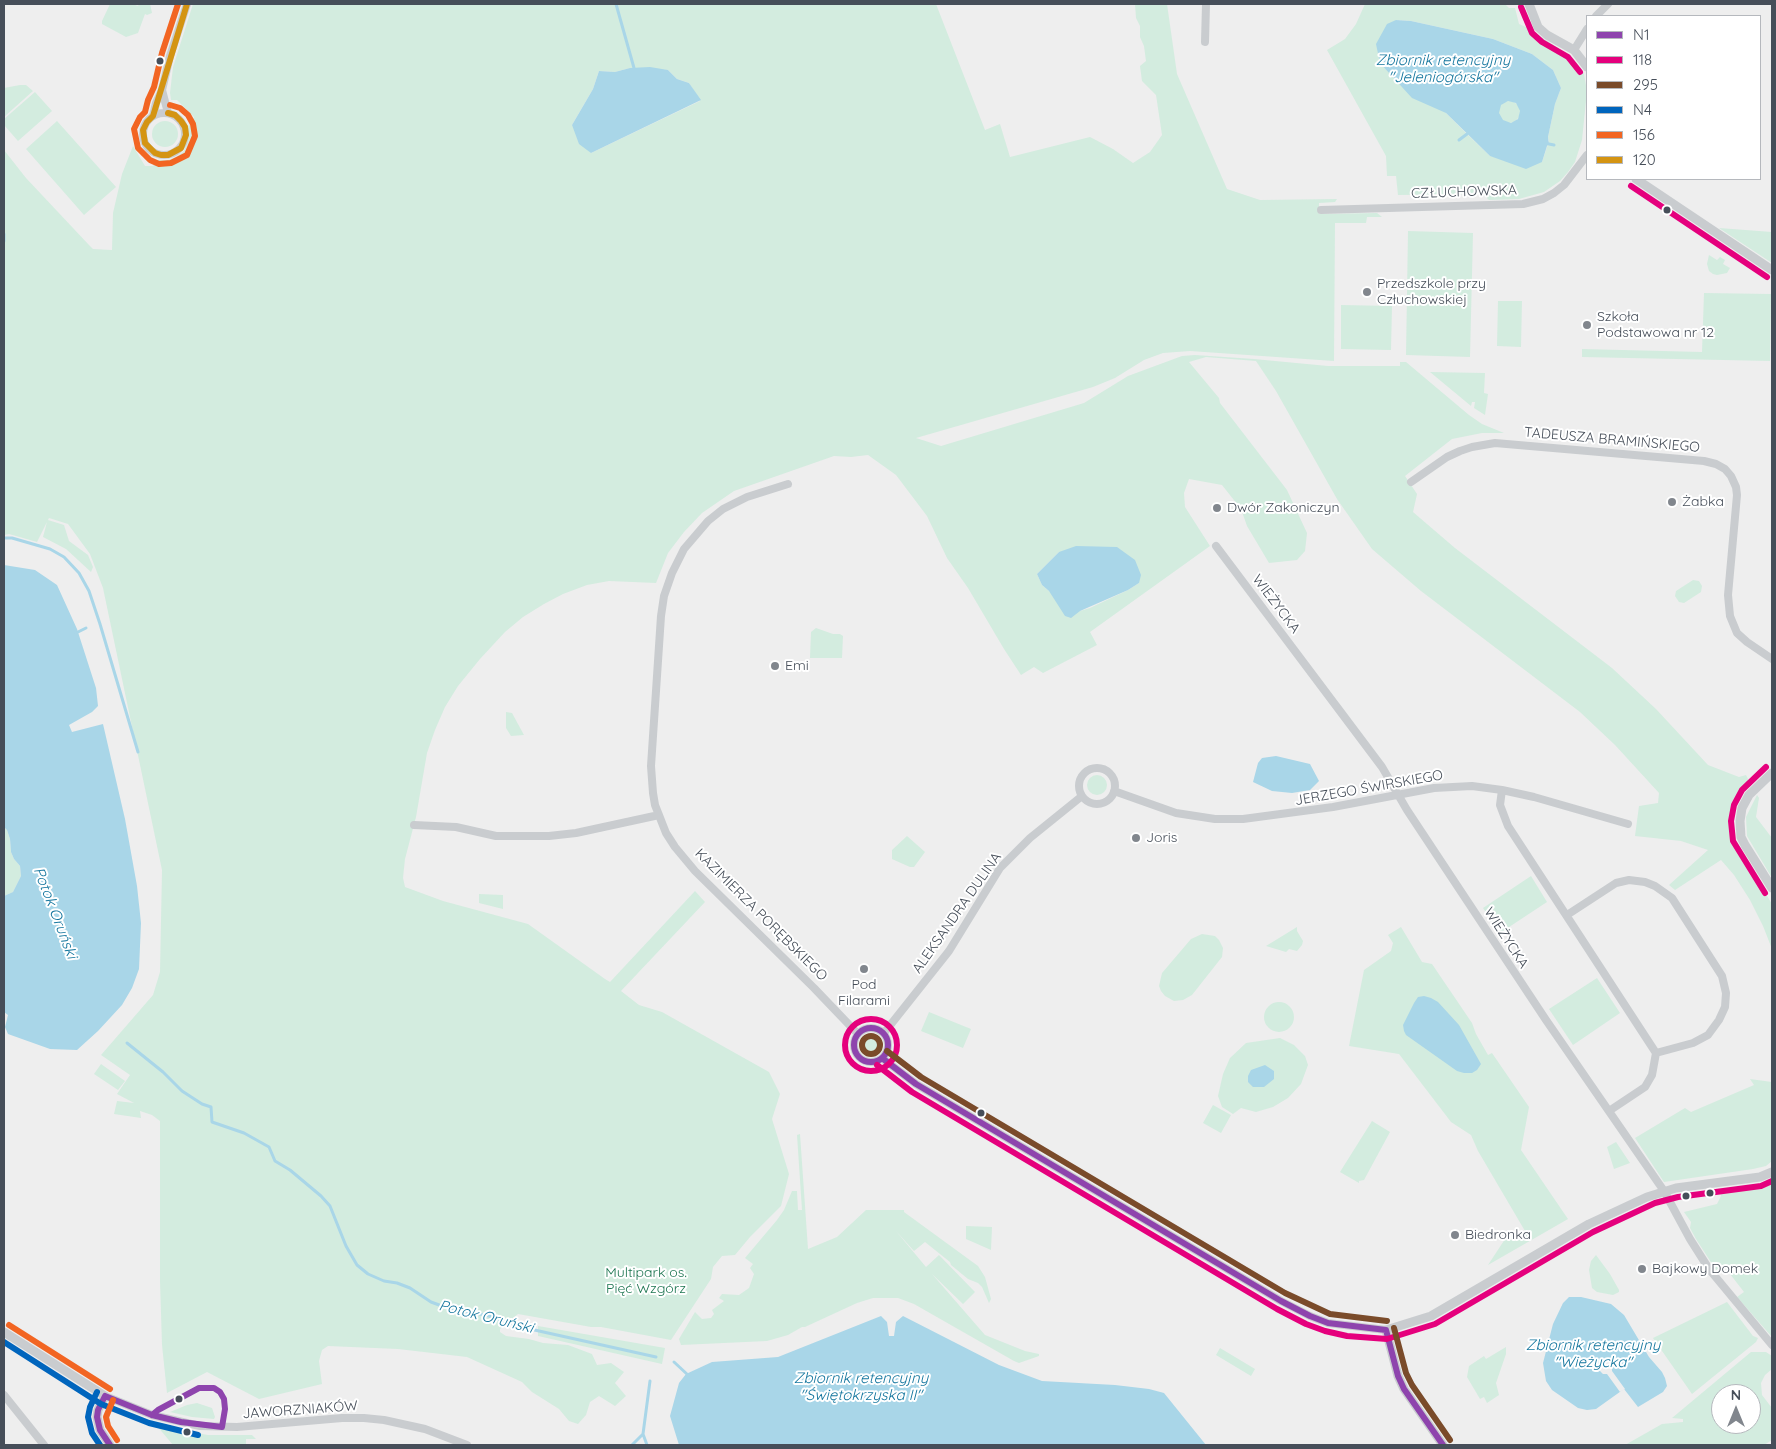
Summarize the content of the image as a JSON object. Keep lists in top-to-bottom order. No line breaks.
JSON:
{"streets":{"street":["CZŁUCHOWSKA","TADEUSZA BRAMIŃSKIEGO","WIEŻYCKA","JERZEGO ŚWIRSKIEGO","ALEKSANDRA DULINA","KAZIMIERZA PORĘBSKIEGO","JAWORZNIAKÓW"]},"crossings":[["WIEŻYCKA","JERZEGO ŚWIRSKIEGO"],["JERZEGO ŚWIRSKIEGO","ALEKSANDRA DULINA"],["ALEKSANDRA DULINA","KAZIMIERZA PORĘBSKIEGO"]],"water":["Zbiornik retencyjny \"Jeleniogórska\"","Potok Oruński","Zbiornik retencyjny \"Wieżycka\"","Zbiornik retencyjny \"Świętokrzyska II\""],"parks":["Multipark os. Pięć Wzgórz"],"places":["Przedszkole przy Człuchowskiej","Szkoła Podstawowa nr 12","Żabka","Dwór Zakoniczyn","Emi","Joris","Pod Filarami","Biedronka","Bajkowy Domek"],"lines":["transit line 156","transit line 120","transit line 118","transit line N1","transit line 295","transit line N4"],"legend":["N1","118","295","N4","156","120"],"north":"top"}
